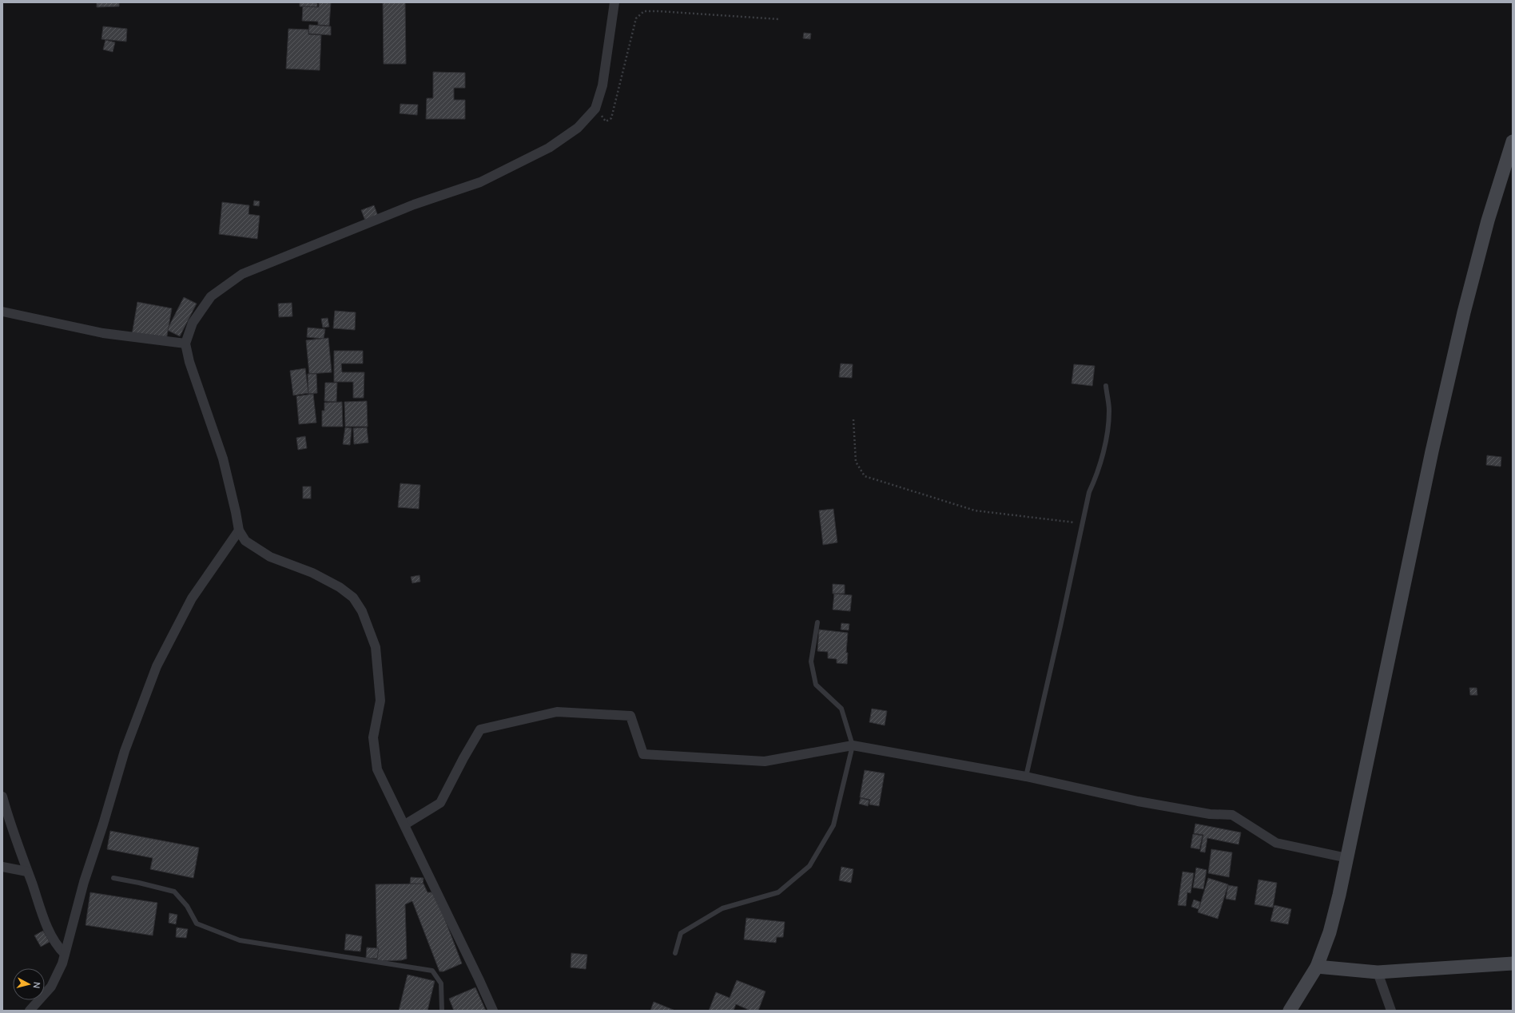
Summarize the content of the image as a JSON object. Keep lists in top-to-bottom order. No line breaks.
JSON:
{"north":"right"}
